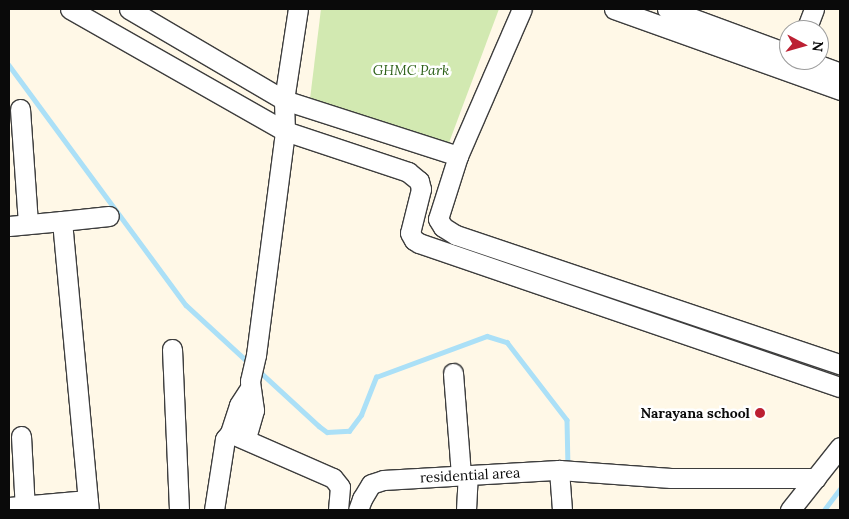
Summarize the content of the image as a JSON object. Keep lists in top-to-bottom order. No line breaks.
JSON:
{"streets":{"street":["residential area"]},"parks":["GHMC Park"],"places":["Narayana school"],"north":"right"}
